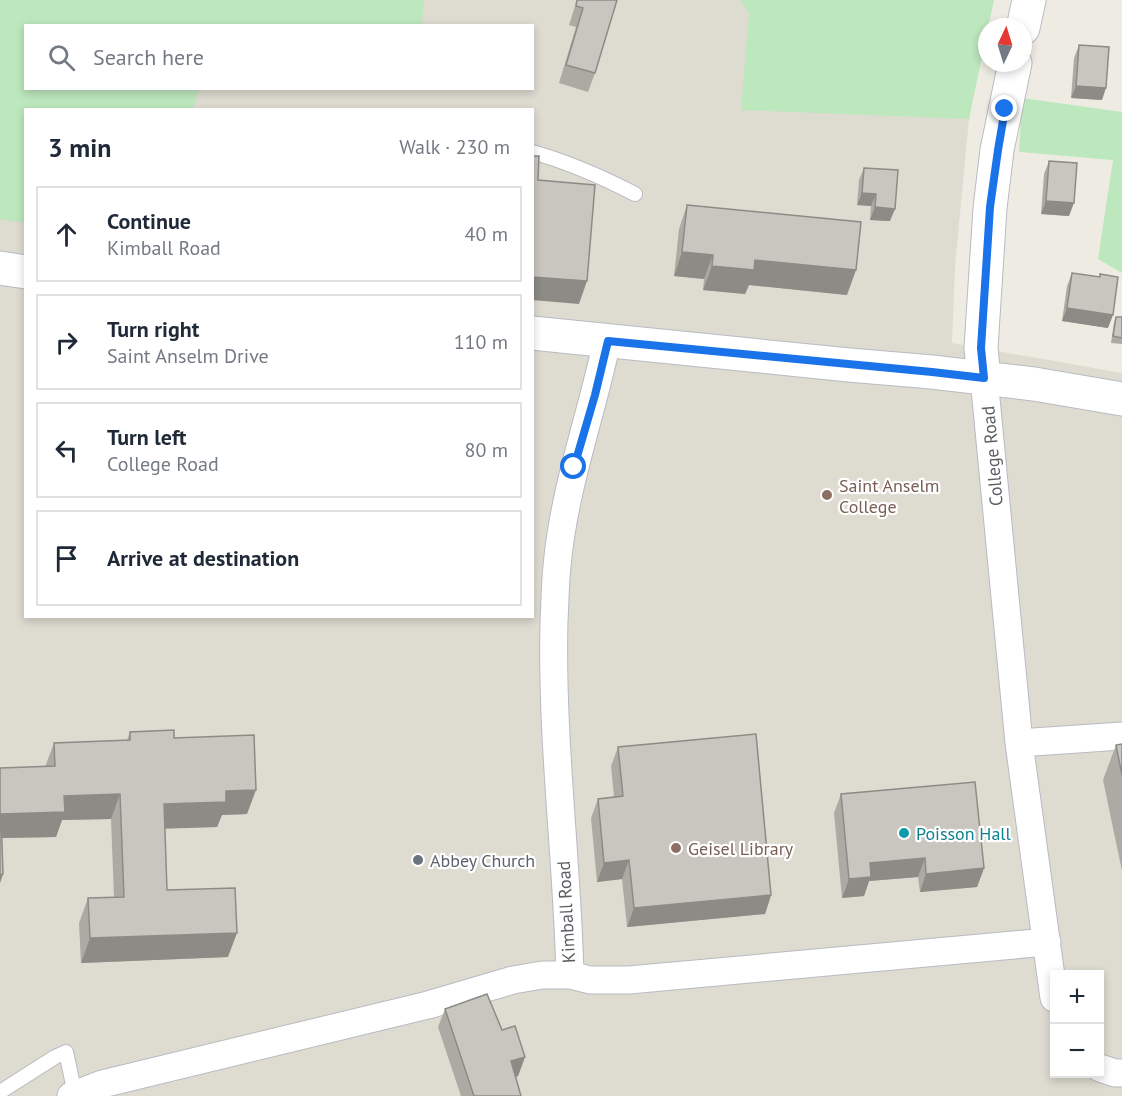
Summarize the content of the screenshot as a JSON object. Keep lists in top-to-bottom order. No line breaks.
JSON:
{"streets":{"street":["College Road","Kimball Road"]},"places":["Saint Anselm College","Poisson Hall","Geisel Library","Abbey Church"],"north":"top","page":{"search":"Search here","heading":["3 min","Walk · 230 m"],"list":[["Continue","Kimball Road","40 m"],["Turn right","Saint Anselm Drive","110 m"],["Turn left","College Road","80 m"],"Arrive at destination"],"map_buttons":["+","−"]}}
